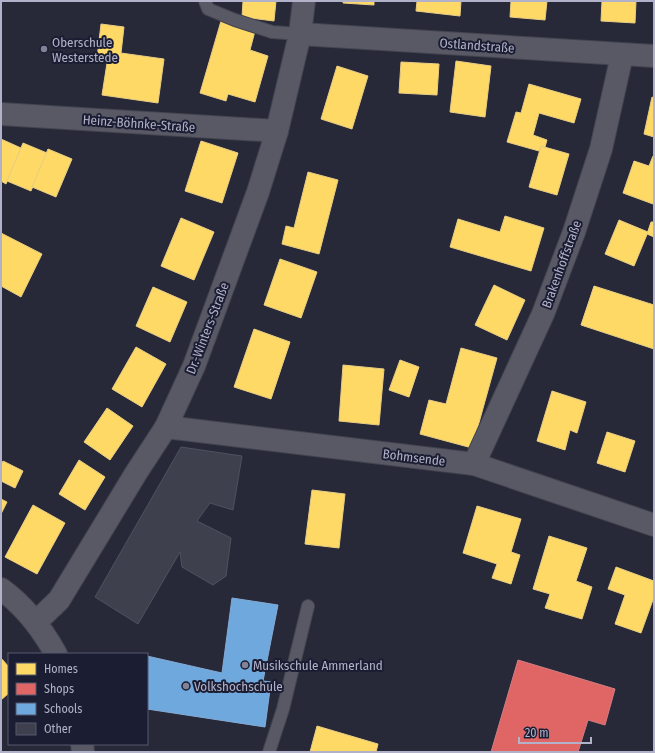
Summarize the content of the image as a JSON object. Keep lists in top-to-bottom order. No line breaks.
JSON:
{"streets":{"street":["Ostlandstraße","Heinz-Böhnke-Straße","Brakenhoffstraße","Dr.-Winters-Straße","Bohmsende"]},"crossings":[["Ostlandstraße","Brakenhoffstraße"],["Ostlandstraße","Dr.-Winters-Straße"],["Heinz-Böhnke-Straße","Dr.-Winters-Straße"],["Brakenhoffstraße","Bohmsende"],["Dr.-Winters-Straße","Bohmsende"]],"places":["Oberschule Westerstede","Musikschule Ammerland","Volkshochschule"],"legend":["Homes","Shops","Schools","Other"],"scale_bar":"20 m"}
